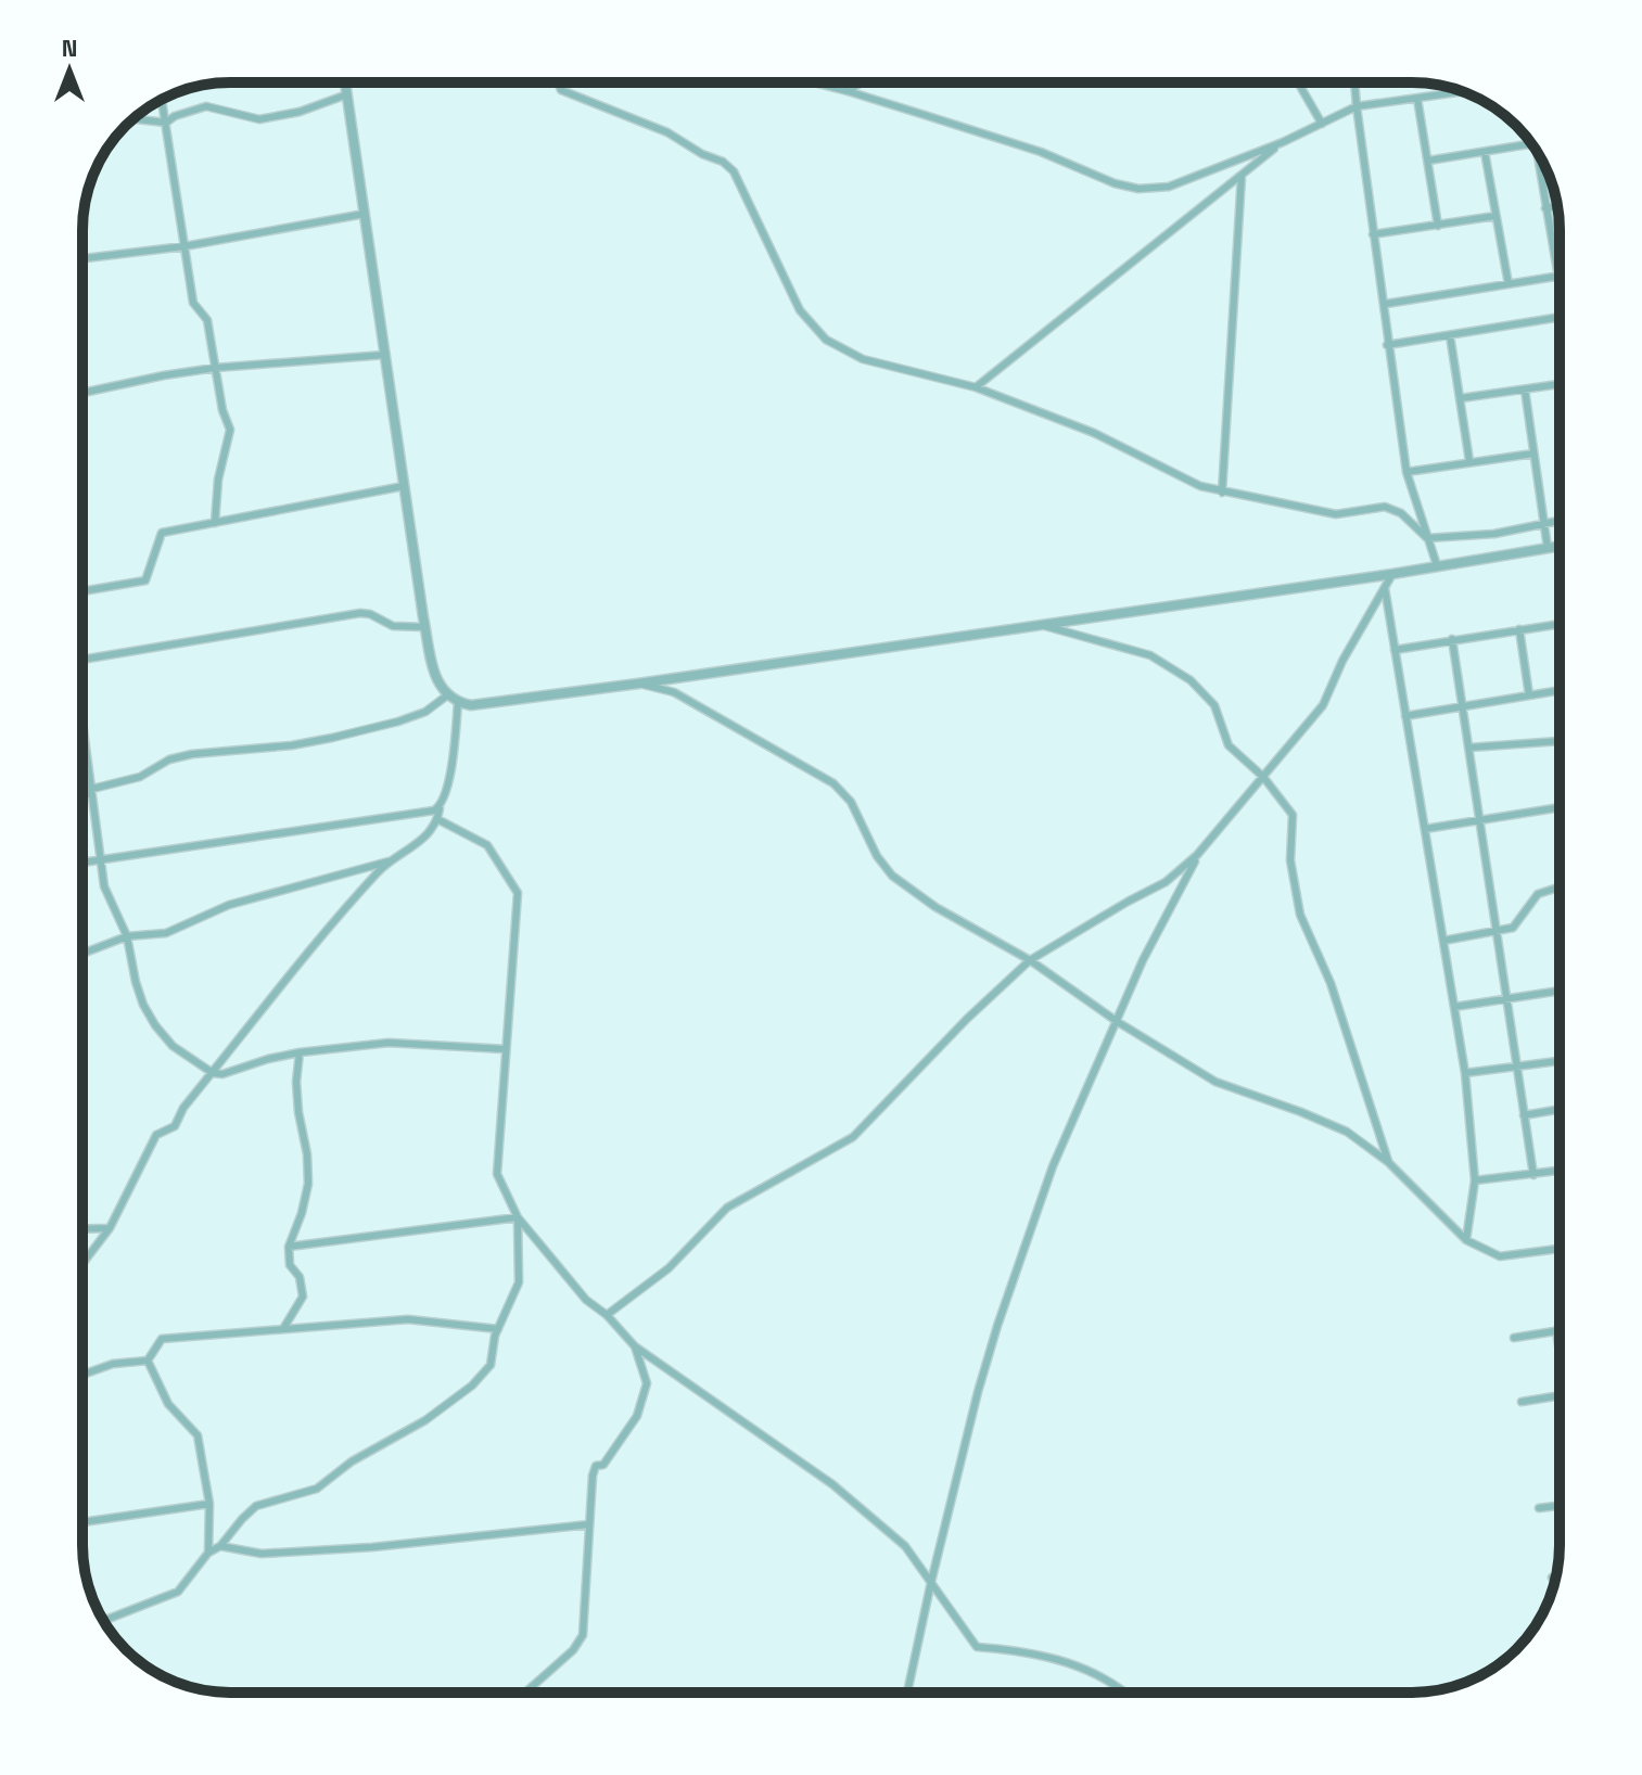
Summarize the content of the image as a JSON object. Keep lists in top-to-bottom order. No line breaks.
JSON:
{"north":"top"}
